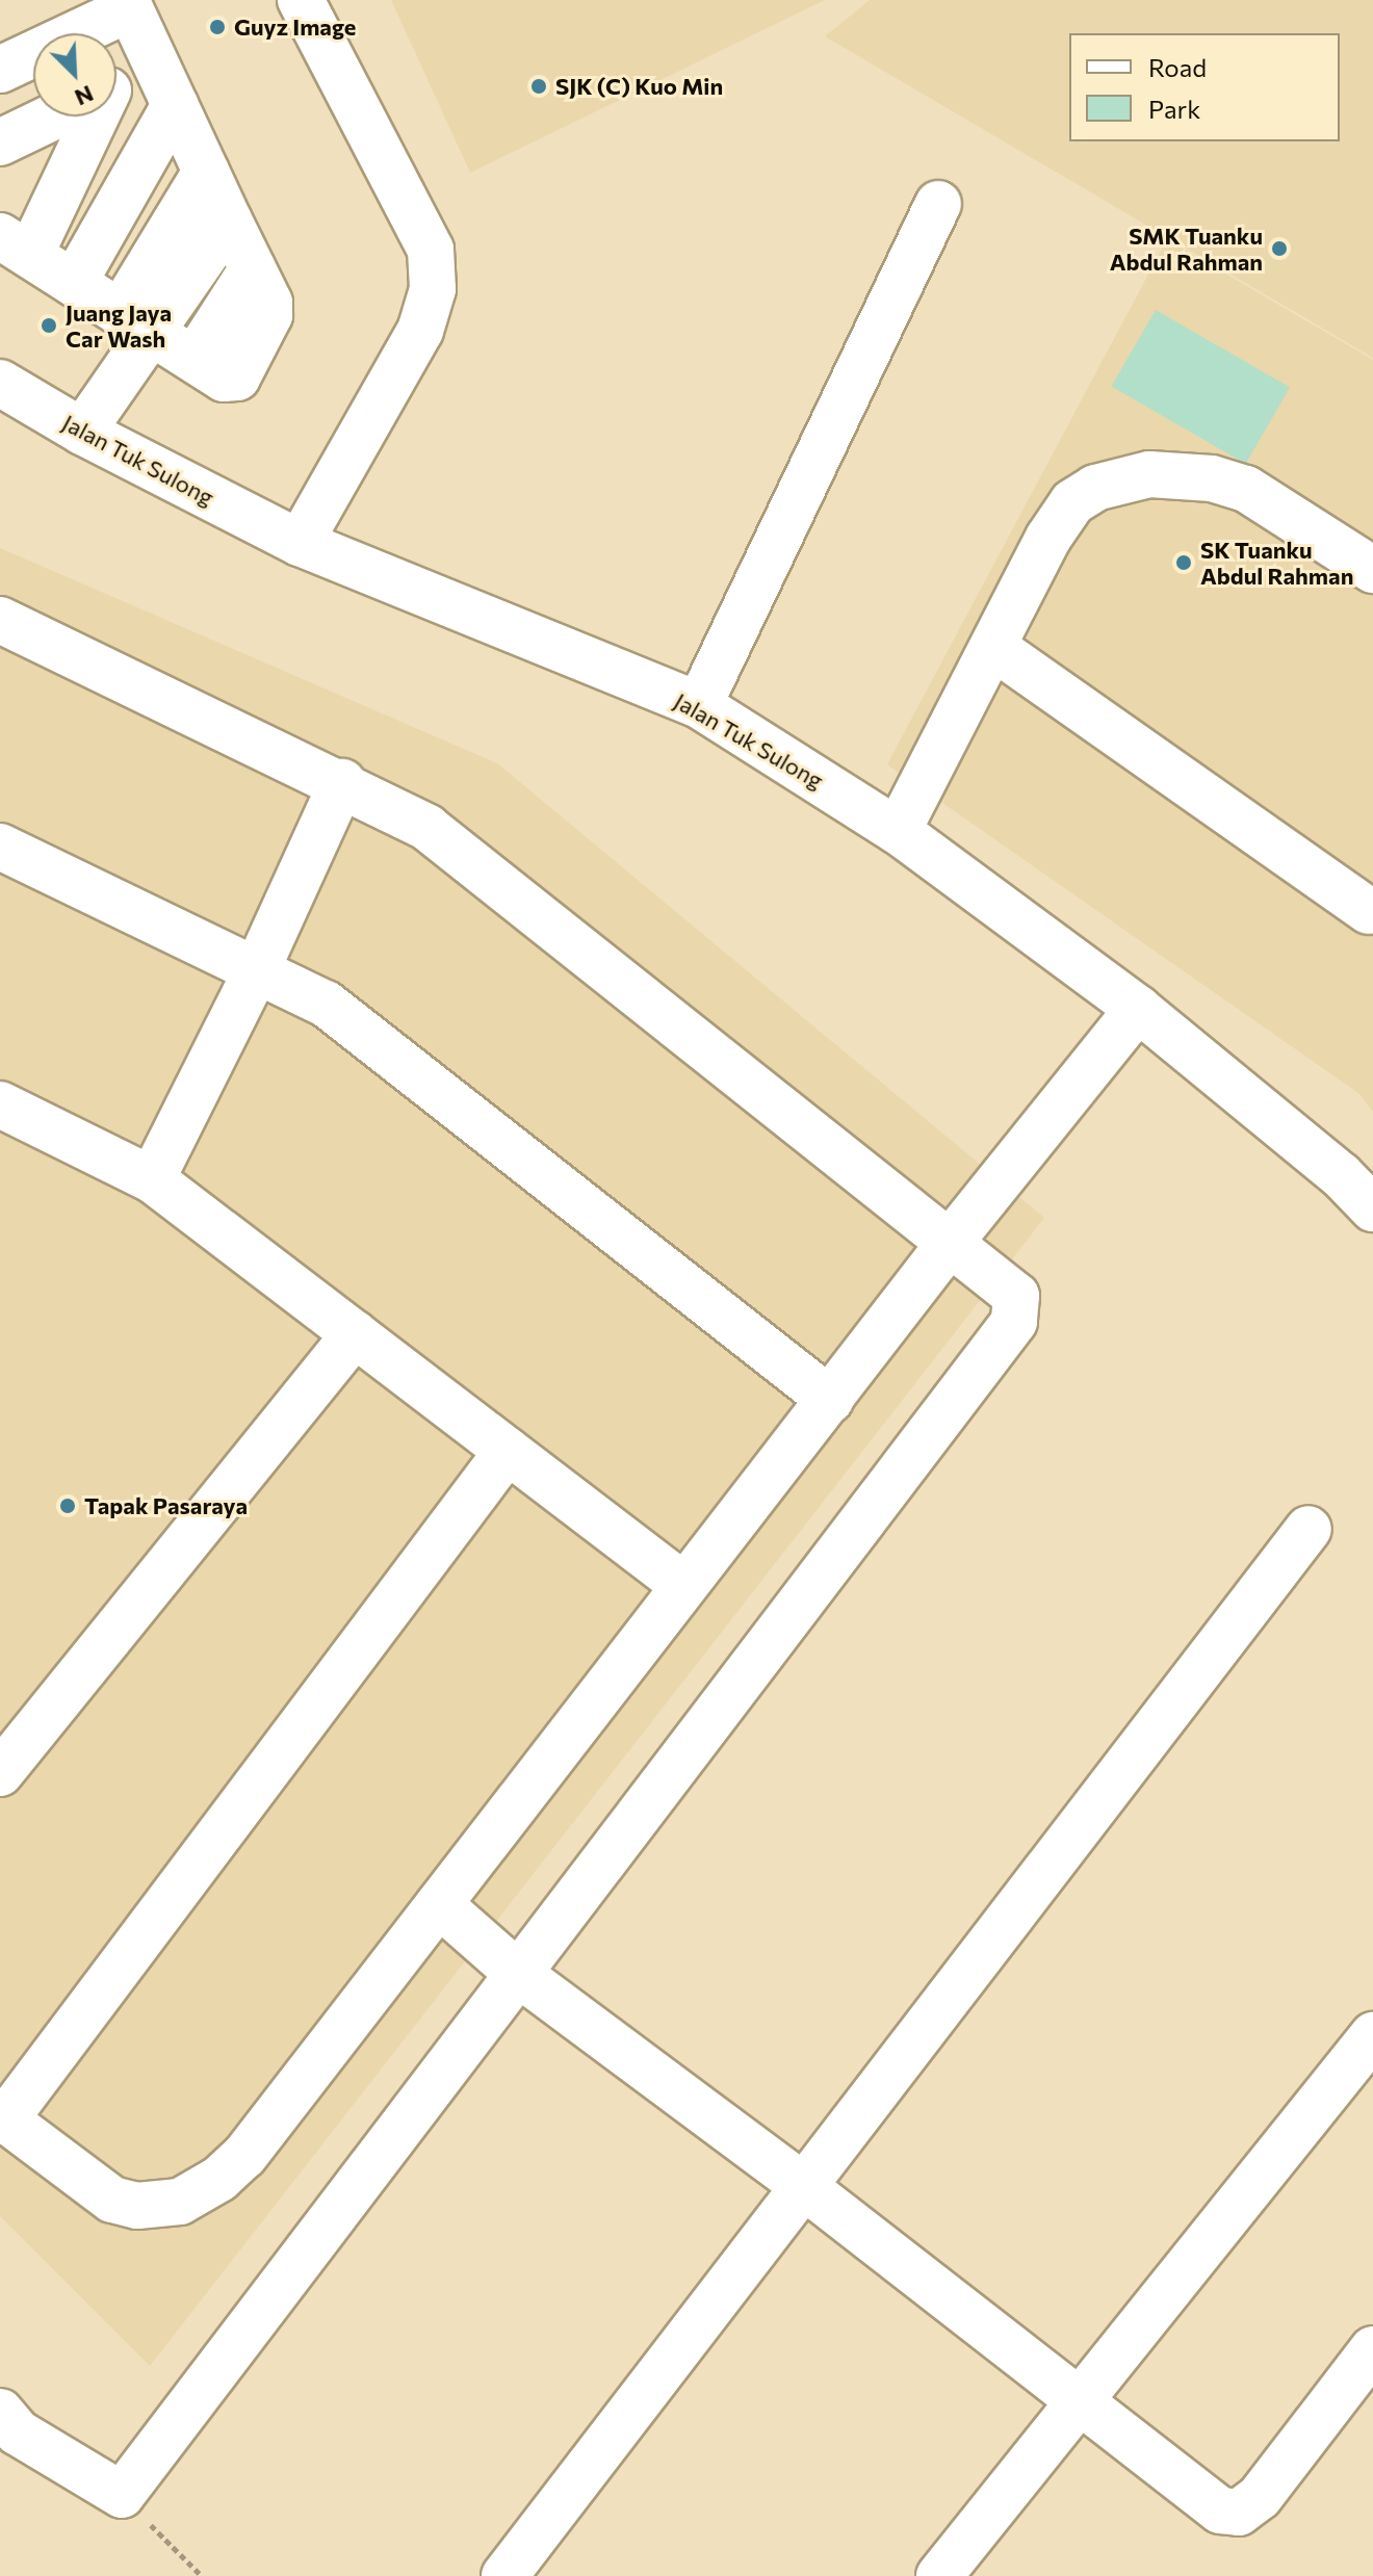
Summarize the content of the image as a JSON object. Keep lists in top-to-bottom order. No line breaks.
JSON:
{"streets":{"street":["Jalan Tuk Sulong"]},"places":["Guyz Image","SJK (C) Kuo Min","SMK Tuanku Abdul Rahman","Juang Jaya Car Wash","SK Tuanku Abdul Rahman","Tapak Pasaraya"],"legend":["Road","Park"],"north":"bottom right"}
